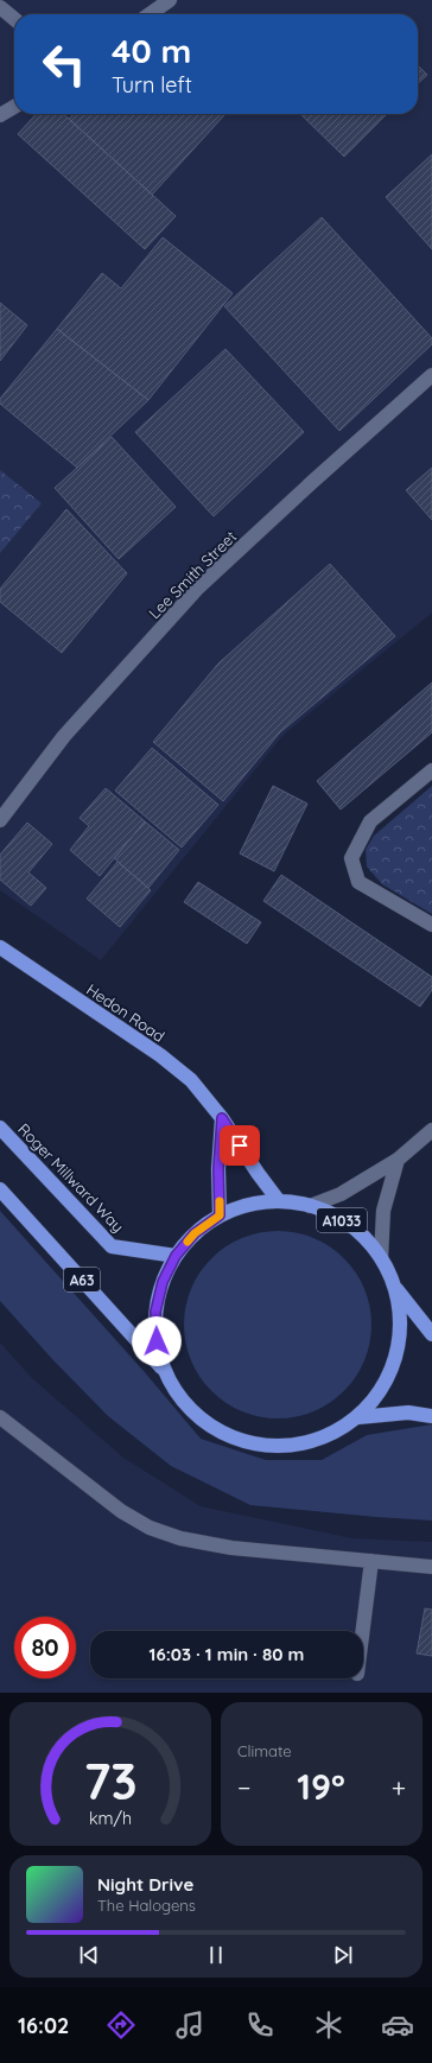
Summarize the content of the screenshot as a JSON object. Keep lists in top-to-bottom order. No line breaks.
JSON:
{"streets":{"highway":["Hedon Road","Roger Millward Way","A1033","A63"],"street":["Lee Smith Street"]},"crossings":[["Hedon Road","A1033"],["Roger Millward Way","A1033"],["A1033","A63"]],"page":{"turn":["40 m","Turn left"],"limit":"80","trip":"16:03 · 1 min · 80 m","tile":"Climate","heat":["−","19°","+"],"song":["Night Drive","The Halogens"],"tabs":"16:02","gauge":["73","km/h"]}}
